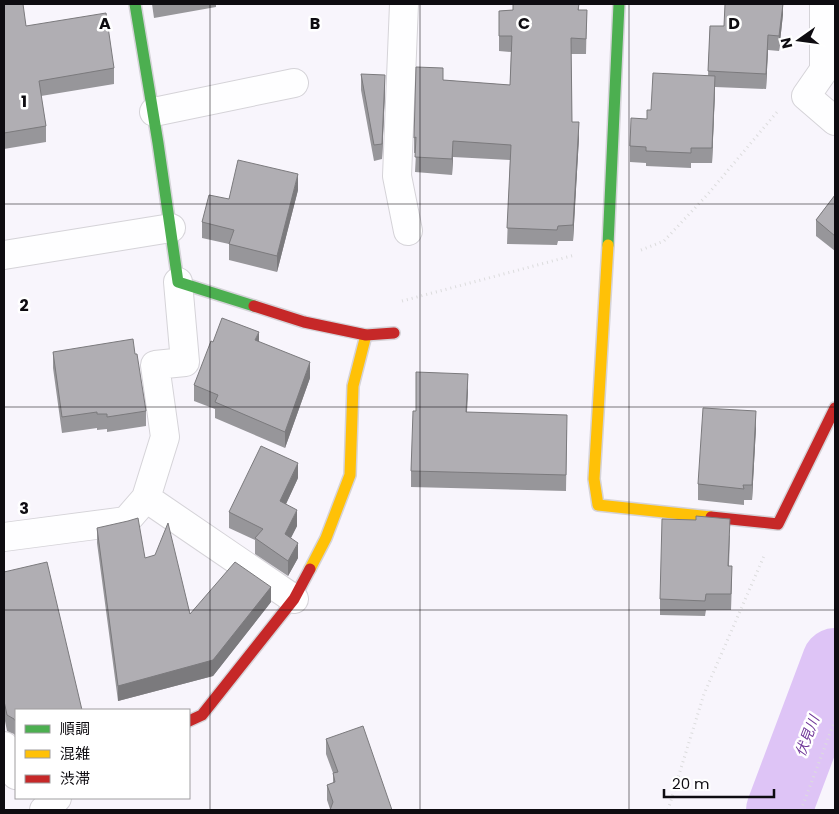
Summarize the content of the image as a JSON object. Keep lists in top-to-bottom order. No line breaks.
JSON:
{"water":["伏見川"],"legend":["順調","混雑","渋滞"],"scale_bar":"20 m","north":"left","grid":{"columns":["A","B","C","D"],"rows":["1","2","3"]}}
